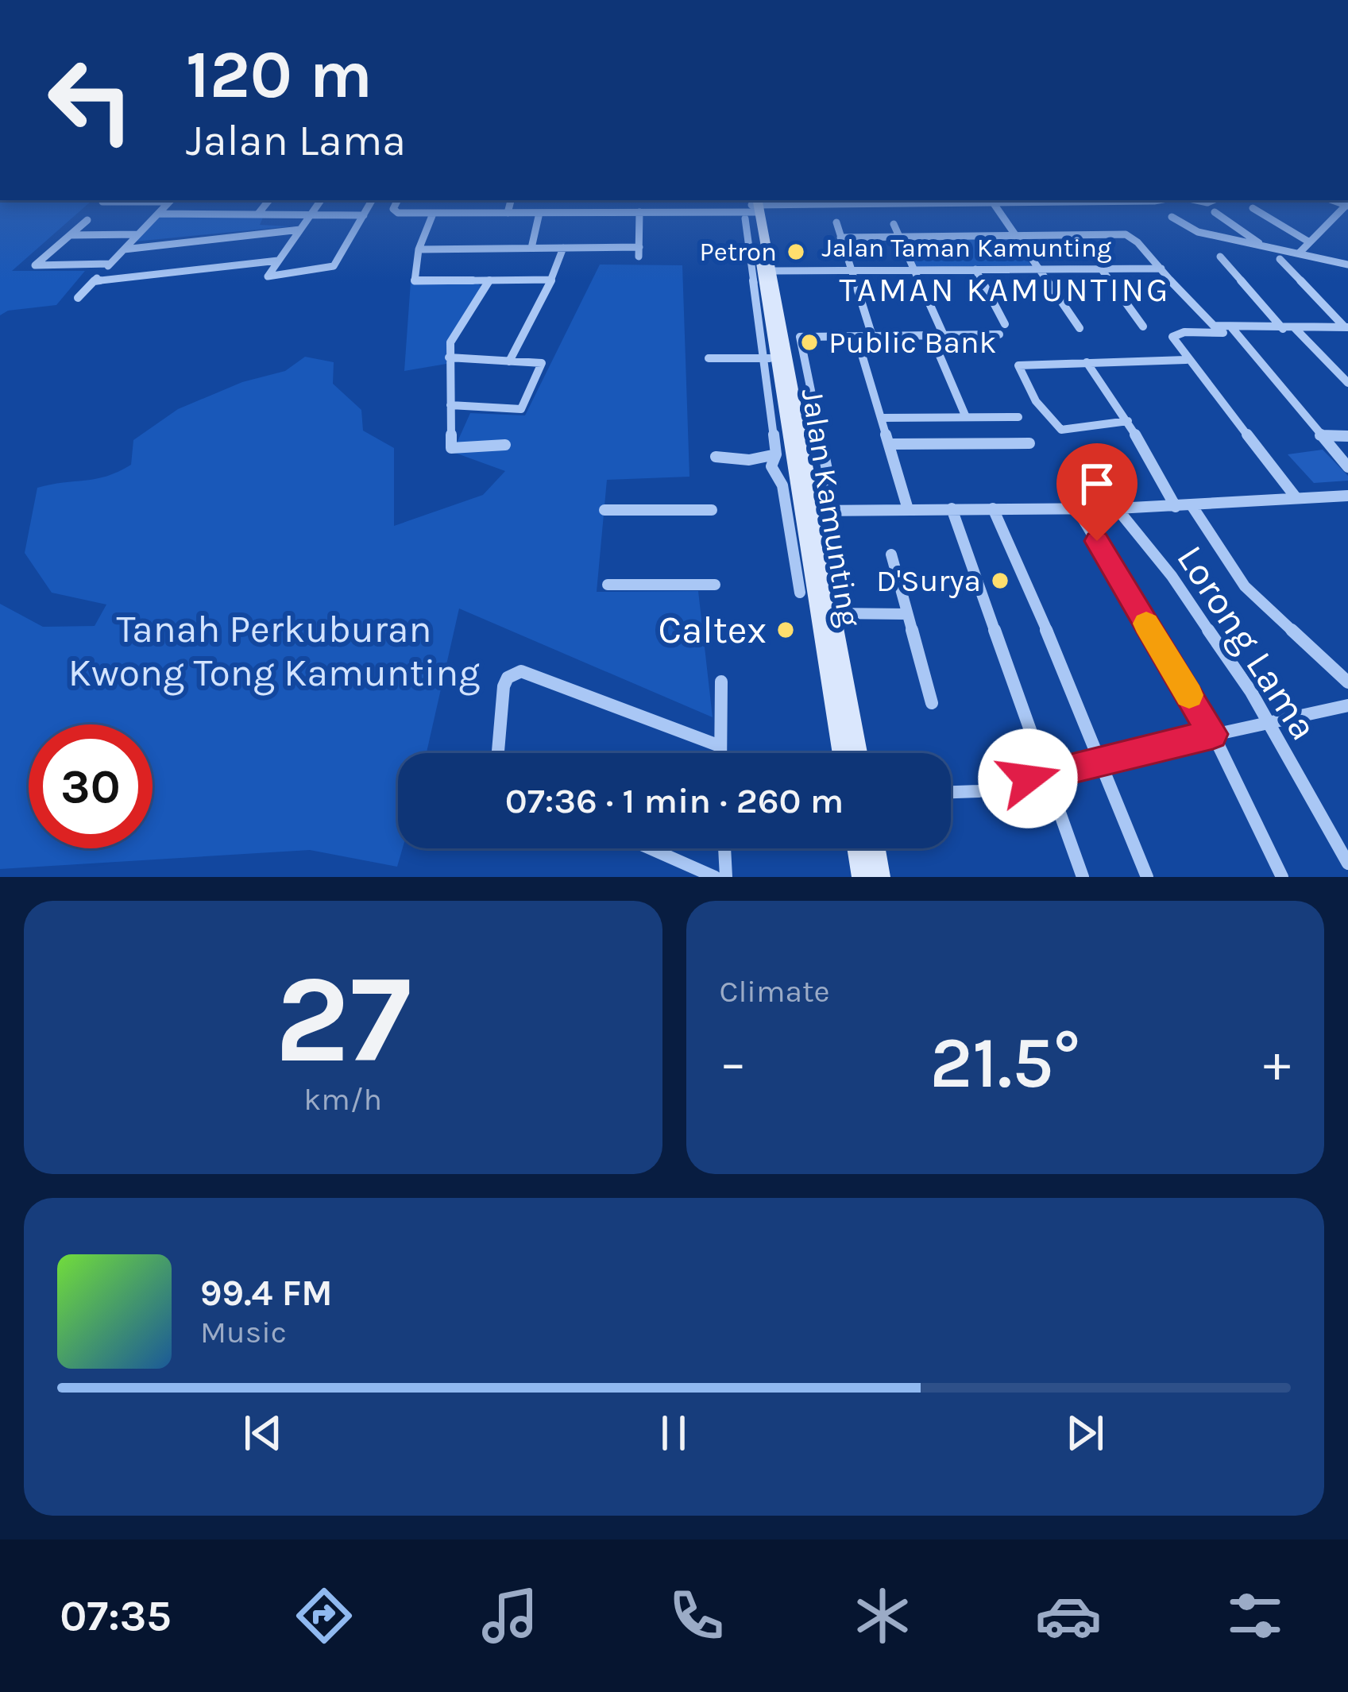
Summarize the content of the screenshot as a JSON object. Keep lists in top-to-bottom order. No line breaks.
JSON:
{"streets":{"main road":["Jalan Kamunting"],"street":["Jalan Taman Kamunting","Lorong Lama"]},"crossings":[["Jalan Taman Kamunting","Jalan Kamunting"]],"districts":["TAMAN KAMUNTING"],"parks":["Tanah Perkuburan Kwong Tong Kamunting"],"places":["Petron","Public Bank","D'Surya","Caltex"],"page":{"turn":["120 m","Jalan Lama"],"limit":"30","trip":"07:36 · 1 min · 260 m","tile":[["27","km/h"],"Climate"],"heat":["−","21.5°","+"],"song":["99.4 FM","Music"],"tabs":"07:35"}}
